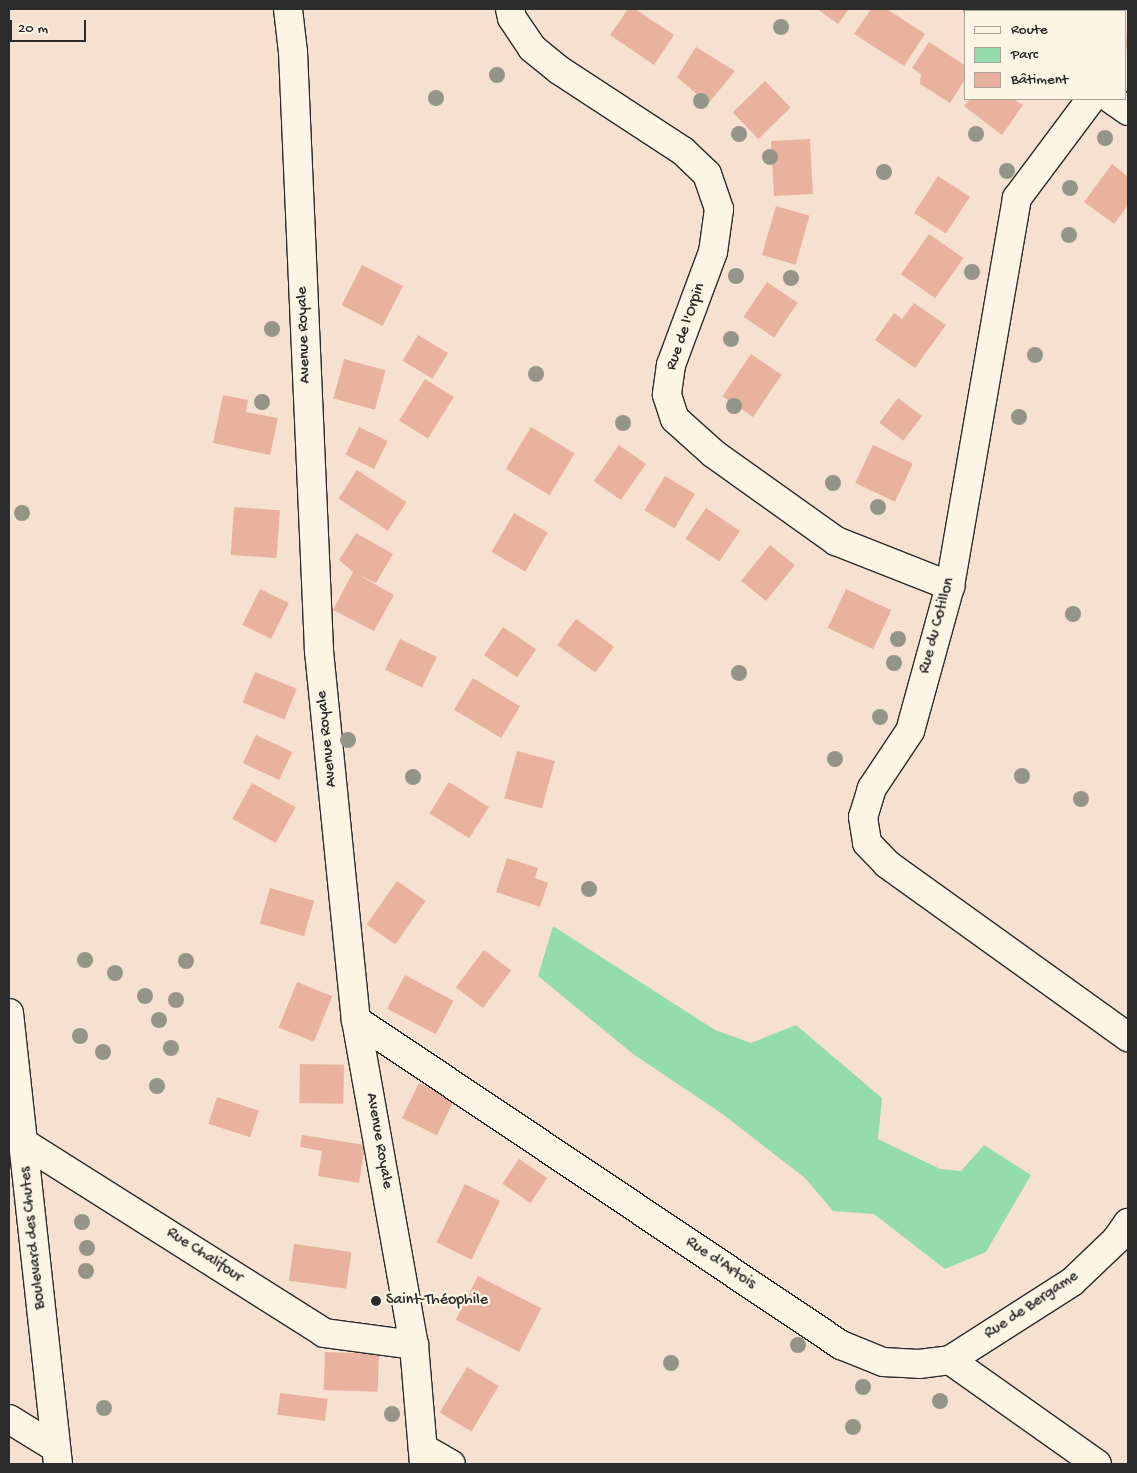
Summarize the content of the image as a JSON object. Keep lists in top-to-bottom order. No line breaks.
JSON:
{"streets":{"street":["Rue de l'Orpin","Avenue Royale","Rue du Cotillon","Boulevard des Chutes","Rue Chalifour","Rue d'Artois","Rue de Bergame"]},"crossings":[["Rue de l'Orpin","Rue du Cotillon"],["Avenue Royale","Rue Chalifour"],["Avenue Royale","Rue d'Artois"],["Boulevard des Chutes","Rue Chalifour"],["Rue d'Artois","Rue de Bergame"]],"places":["Saint-Théophile"],"legend":["Route","Parc","Bâtiment"],"scale_bar":"20 m"}
